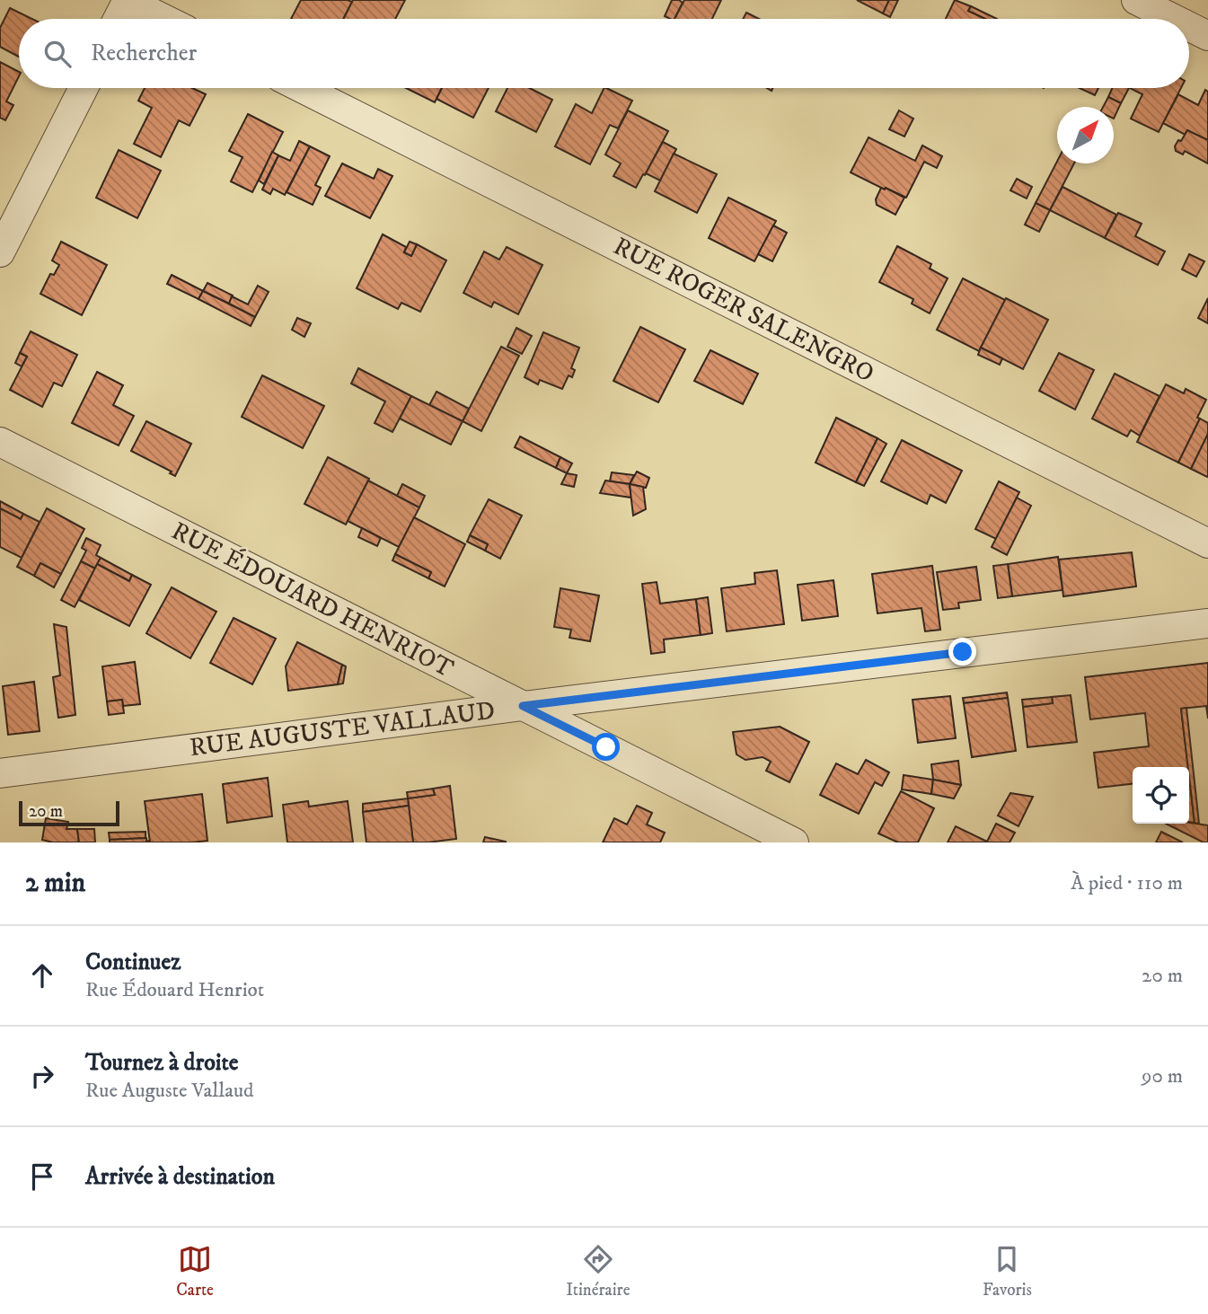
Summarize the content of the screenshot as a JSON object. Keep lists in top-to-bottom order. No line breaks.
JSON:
{"streets":{"street":["RUE ROGER SALENGRO","RUE ÉDOUARD HENRIOT","RUE AUGUSTE VALLAUD"]},"crossings":[["RUE ÉDOUARD HENRIOT","RUE AUGUSTE VALLAUD"]],"scale_bar":"20 m","north":"top right","page":{"search":"Rechercher","scale":"20 m","heading":["2 min","À pied · 110 m"],"list":[["Continuez","Rue Édouard Henriot","20 m"],["Tournez à droite","Rue Auguste Vallaud","90 m"],"Arrivée à destination"],"nav":["Carte","Itinéraire","Favoris"]}}
